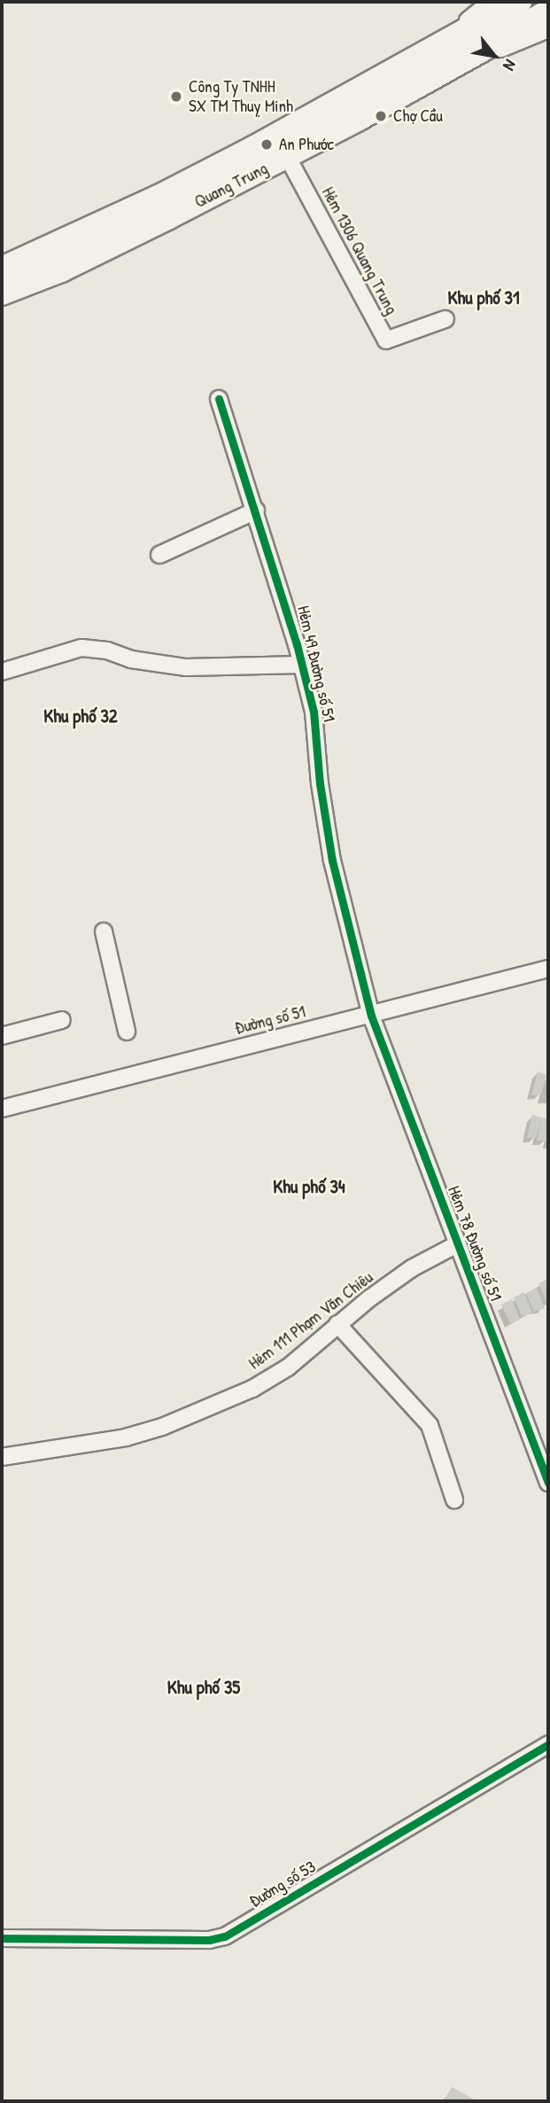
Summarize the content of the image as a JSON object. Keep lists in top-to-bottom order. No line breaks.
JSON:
{"streets":{"main road":["Quang Trung"],"street":["Hẻm 1306 Quang Trung","Hẻm 49 Đường số 51","Đường số 51","Hẻm 78 Đường số 51","Hẻm 111 Phạm Văn Chiêu","Đường số 53"]},"crossings":[["Quang Trung","Hẻm 1306 Quang Trung"],["Hẻm 49 Đường số 51","Đường số 51"],["Hẻm 49 Đường số 51","Hẻm 78 Đường số 51"],["Đường số 51","Hẻm 78 Đường số 51"],["Hẻm 78 Đường số 51","Hẻm 111 Phạm Văn Chiêu"]],"districts":["Khu phố 31","Khu phố 32","Khu phố 34","Khu phố 35"],"places":["Công Ty TNHH SX TM Thuỵ Minh","Chợ Cầu","An Phước"],"north":"bottom right"}
